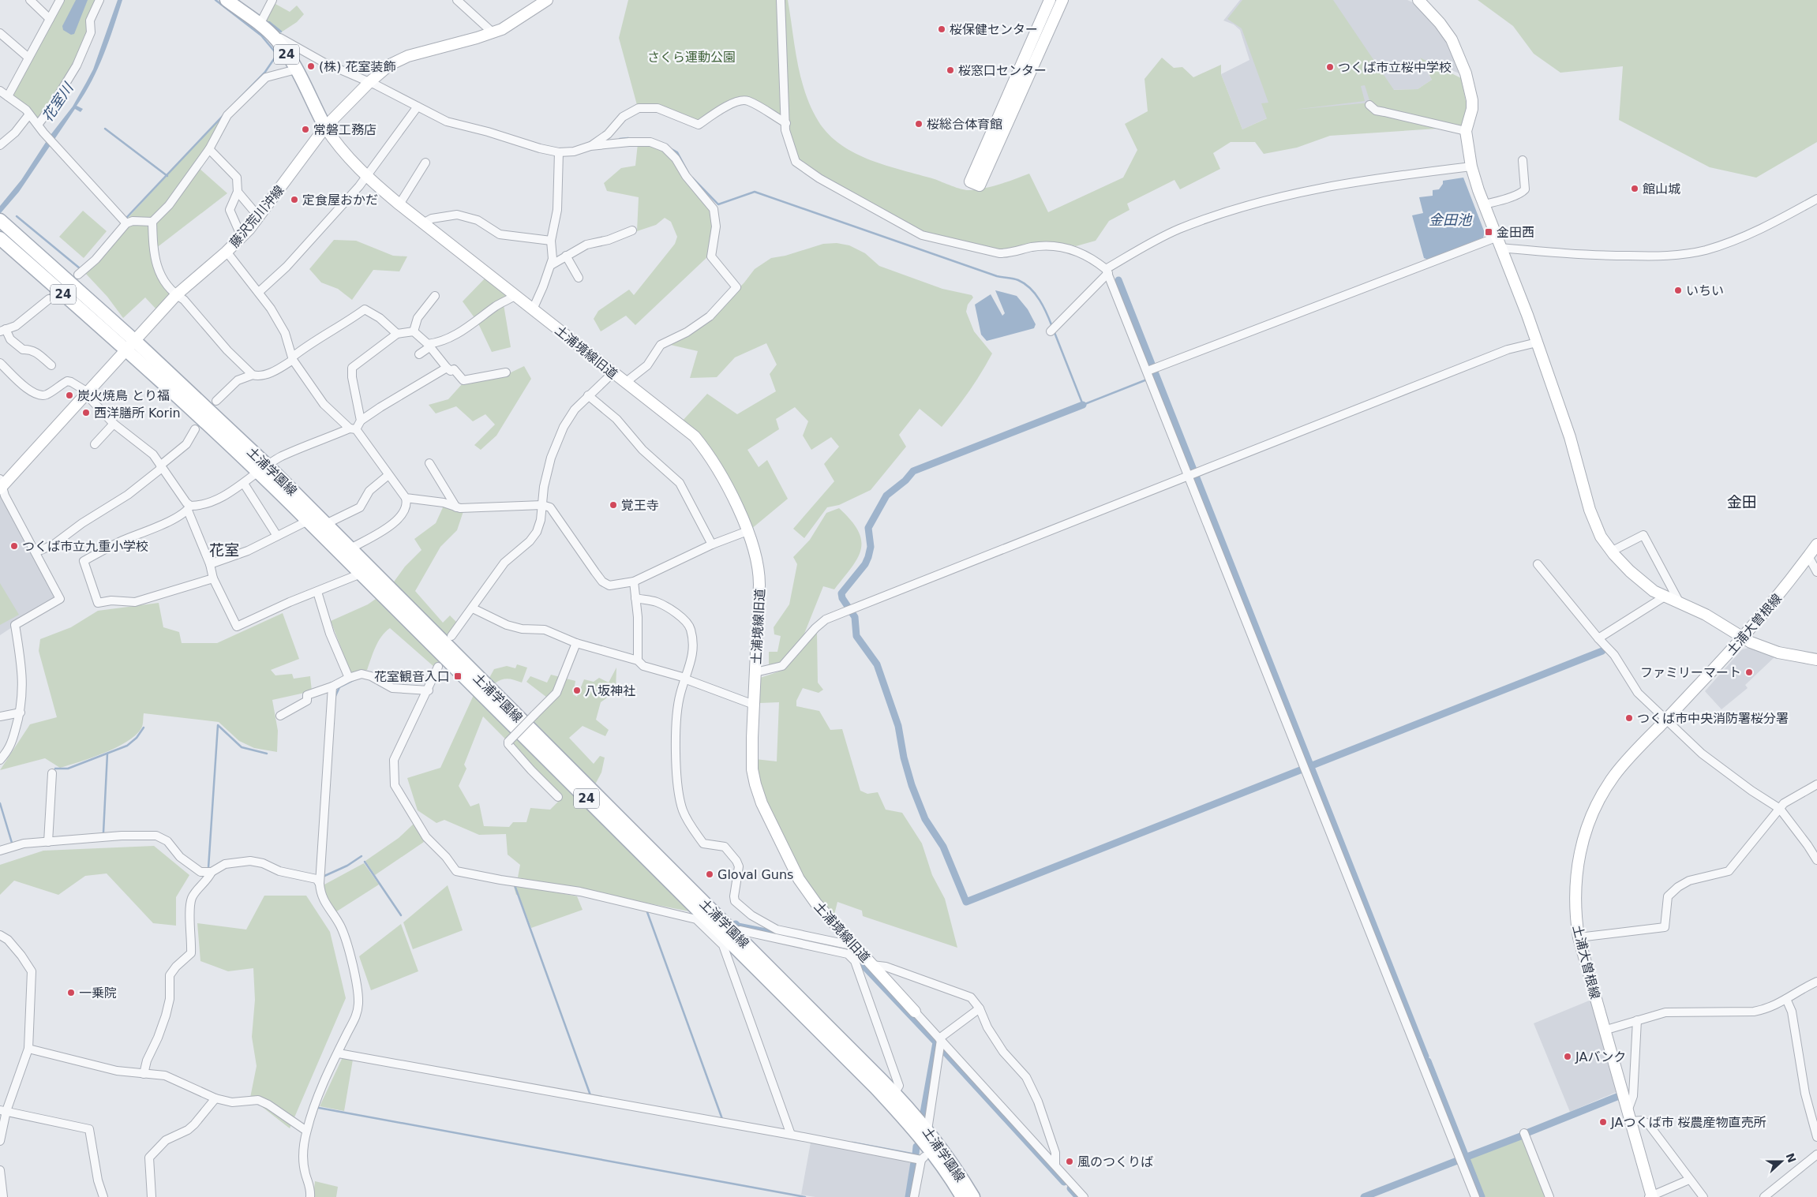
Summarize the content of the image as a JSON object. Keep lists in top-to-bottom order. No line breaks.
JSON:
{"streets":{"main road":["24","土浦学園線"],"street":["藤沢荒川沖線","土浦境線旧道","土浦大曽根線"]},"crossings":[["24","藤沢荒川沖線"],["24","土浦境線旧道"],["藤沢荒川沖線","土浦境線旧道"],["藤沢荒川沖線","土浦学園線"]],"districts":["金田","花室"],"water":["花室川","金田池"],"parks":["さくら運動公園"],"places":{"other":["桜保健センター","(株) 花室装飾","つくば市立桜中学校","桜窓口センター","桜総合体育館","常磐工務店","館山城","定食屋おかだ","いちい","炭火焼鳥 とり福","西洋膳所 Korin","覚王寺","つくば市立九重小学校","ファミリーマート","八坂神社","つくば市中央消防署桜分署","Gloval Guns","一乗院","JAバンク","JAつくば市 桜農産物直売所","風のつくりば"],"transit":["金田西","花室観音入口"]},"north":"right"}
